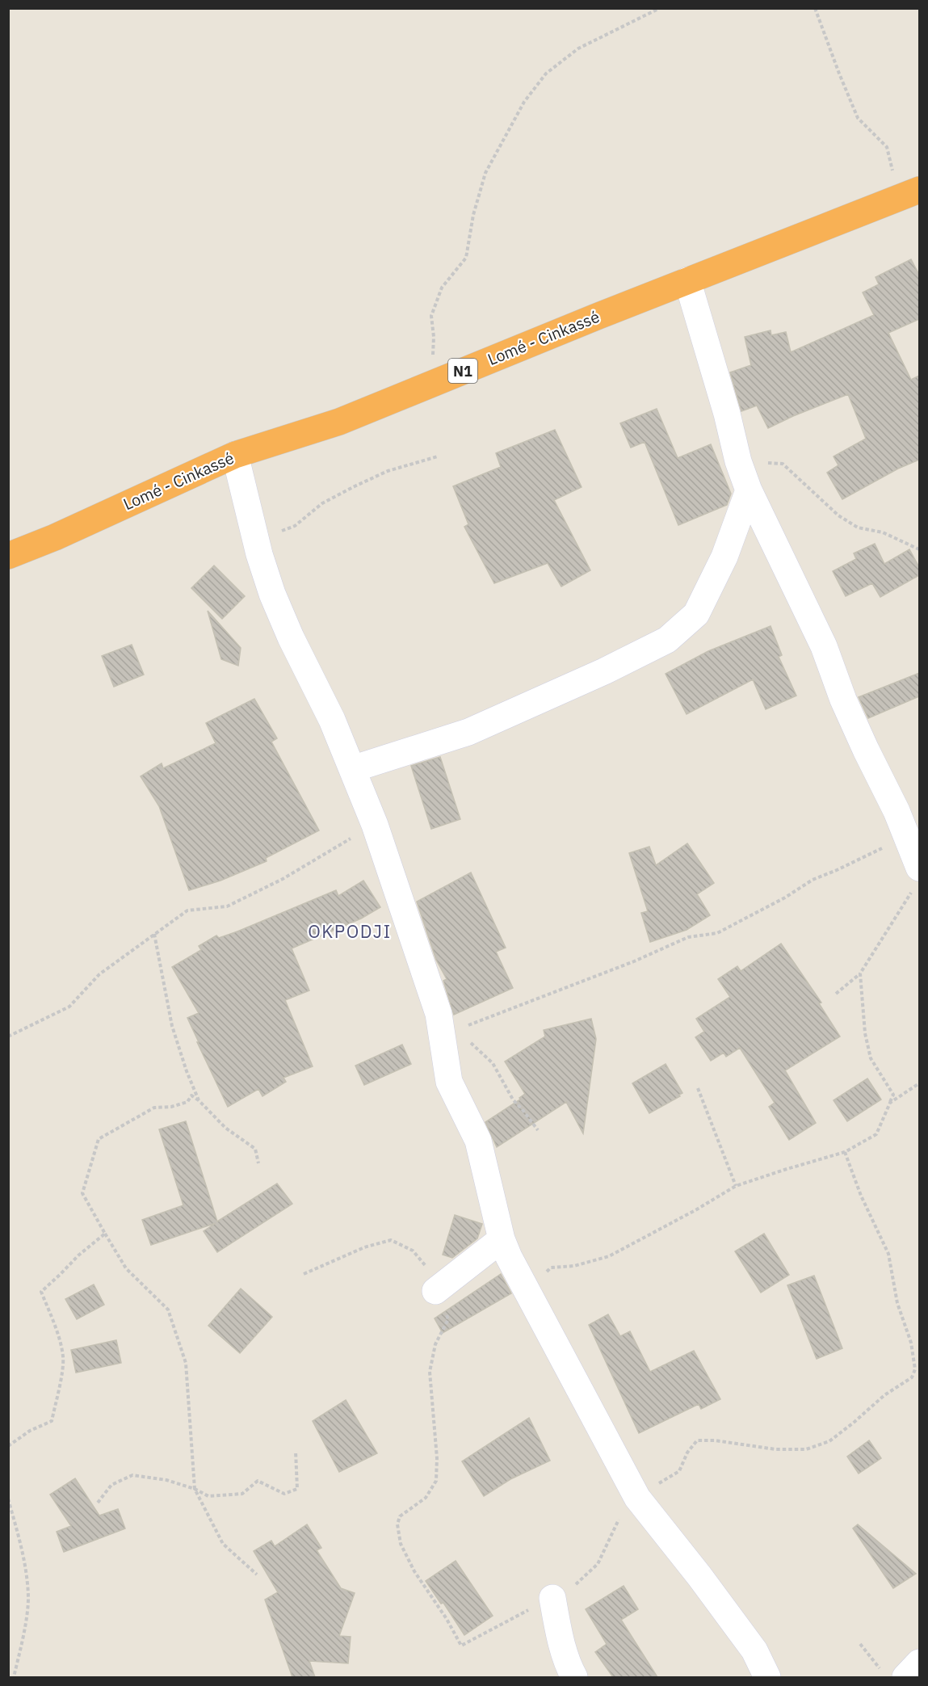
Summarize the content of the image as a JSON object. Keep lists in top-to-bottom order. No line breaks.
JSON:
{"streets":{"highway":["Lomé - Cinkassé","N1"]},"districts":["OKPODJI"]}
